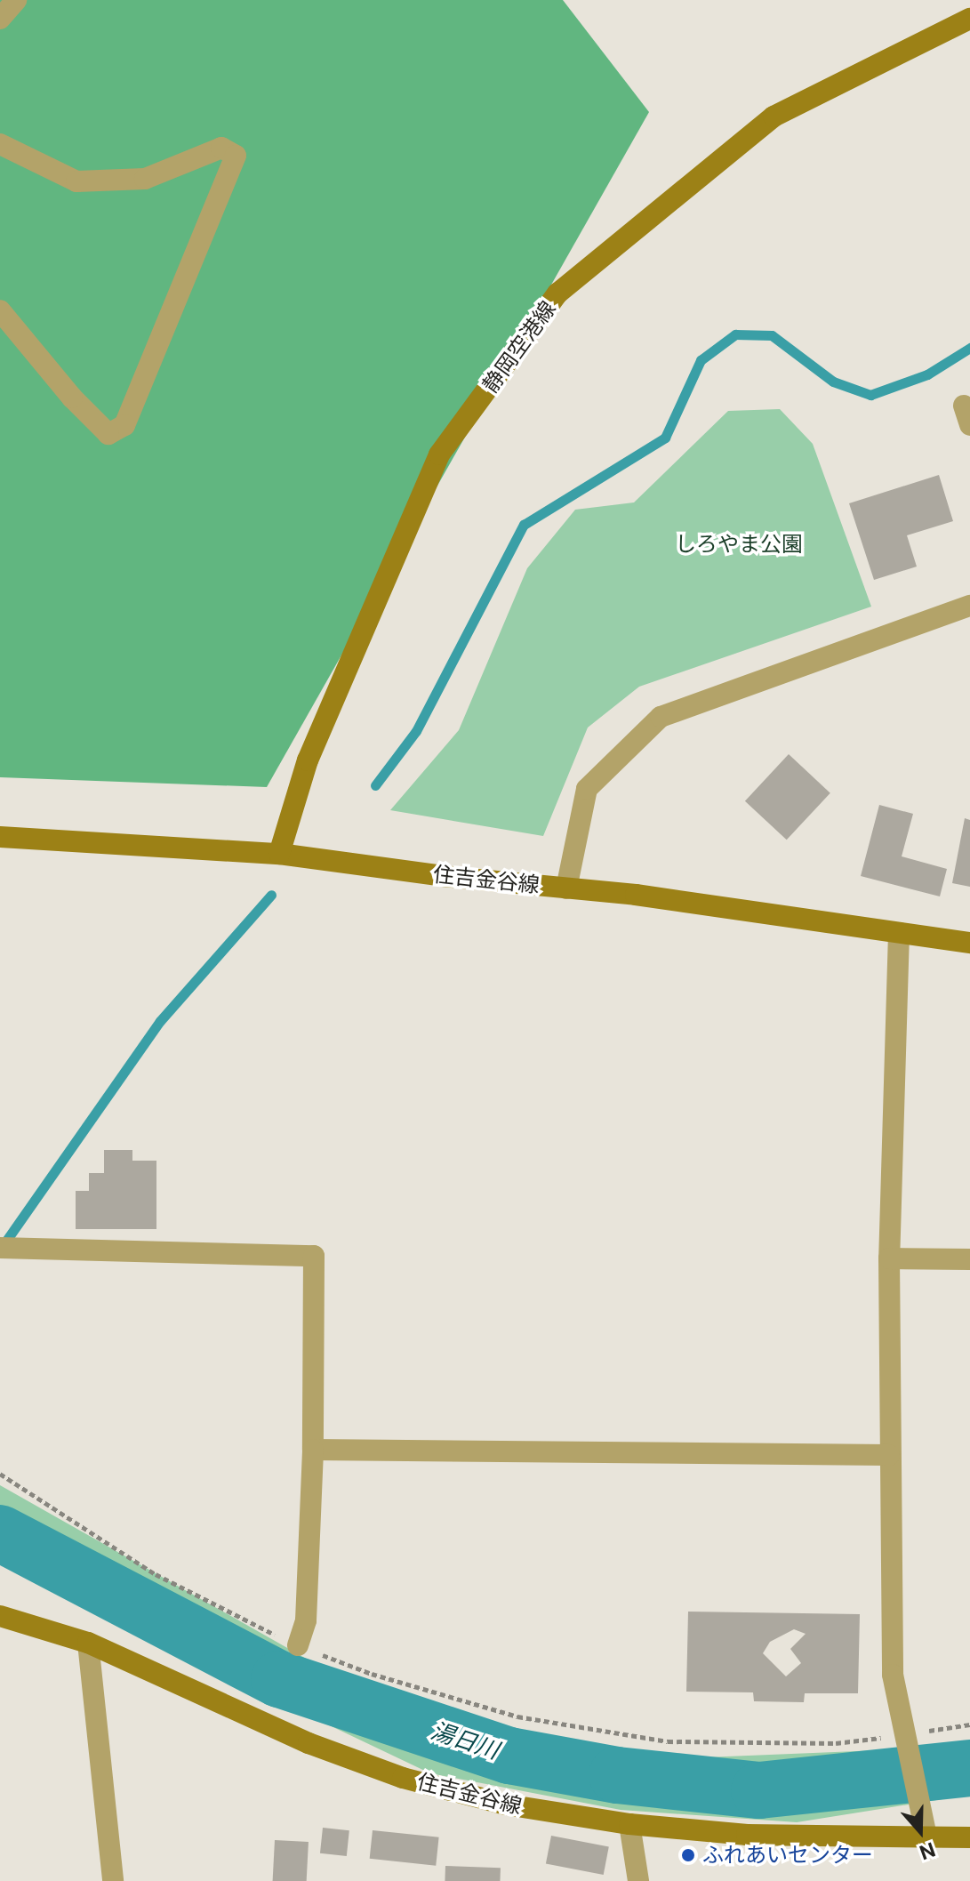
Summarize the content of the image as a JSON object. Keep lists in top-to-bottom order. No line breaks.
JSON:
{"streets":{"main road":["静岡空港線","住吉金谷線"]},"crossings":[["静岡空港線","住吉金谷線"]],"water":["湯日川"],"parks":["しろやま公園"],"places":["ふれあいセンター"],"north":"bottom"}
